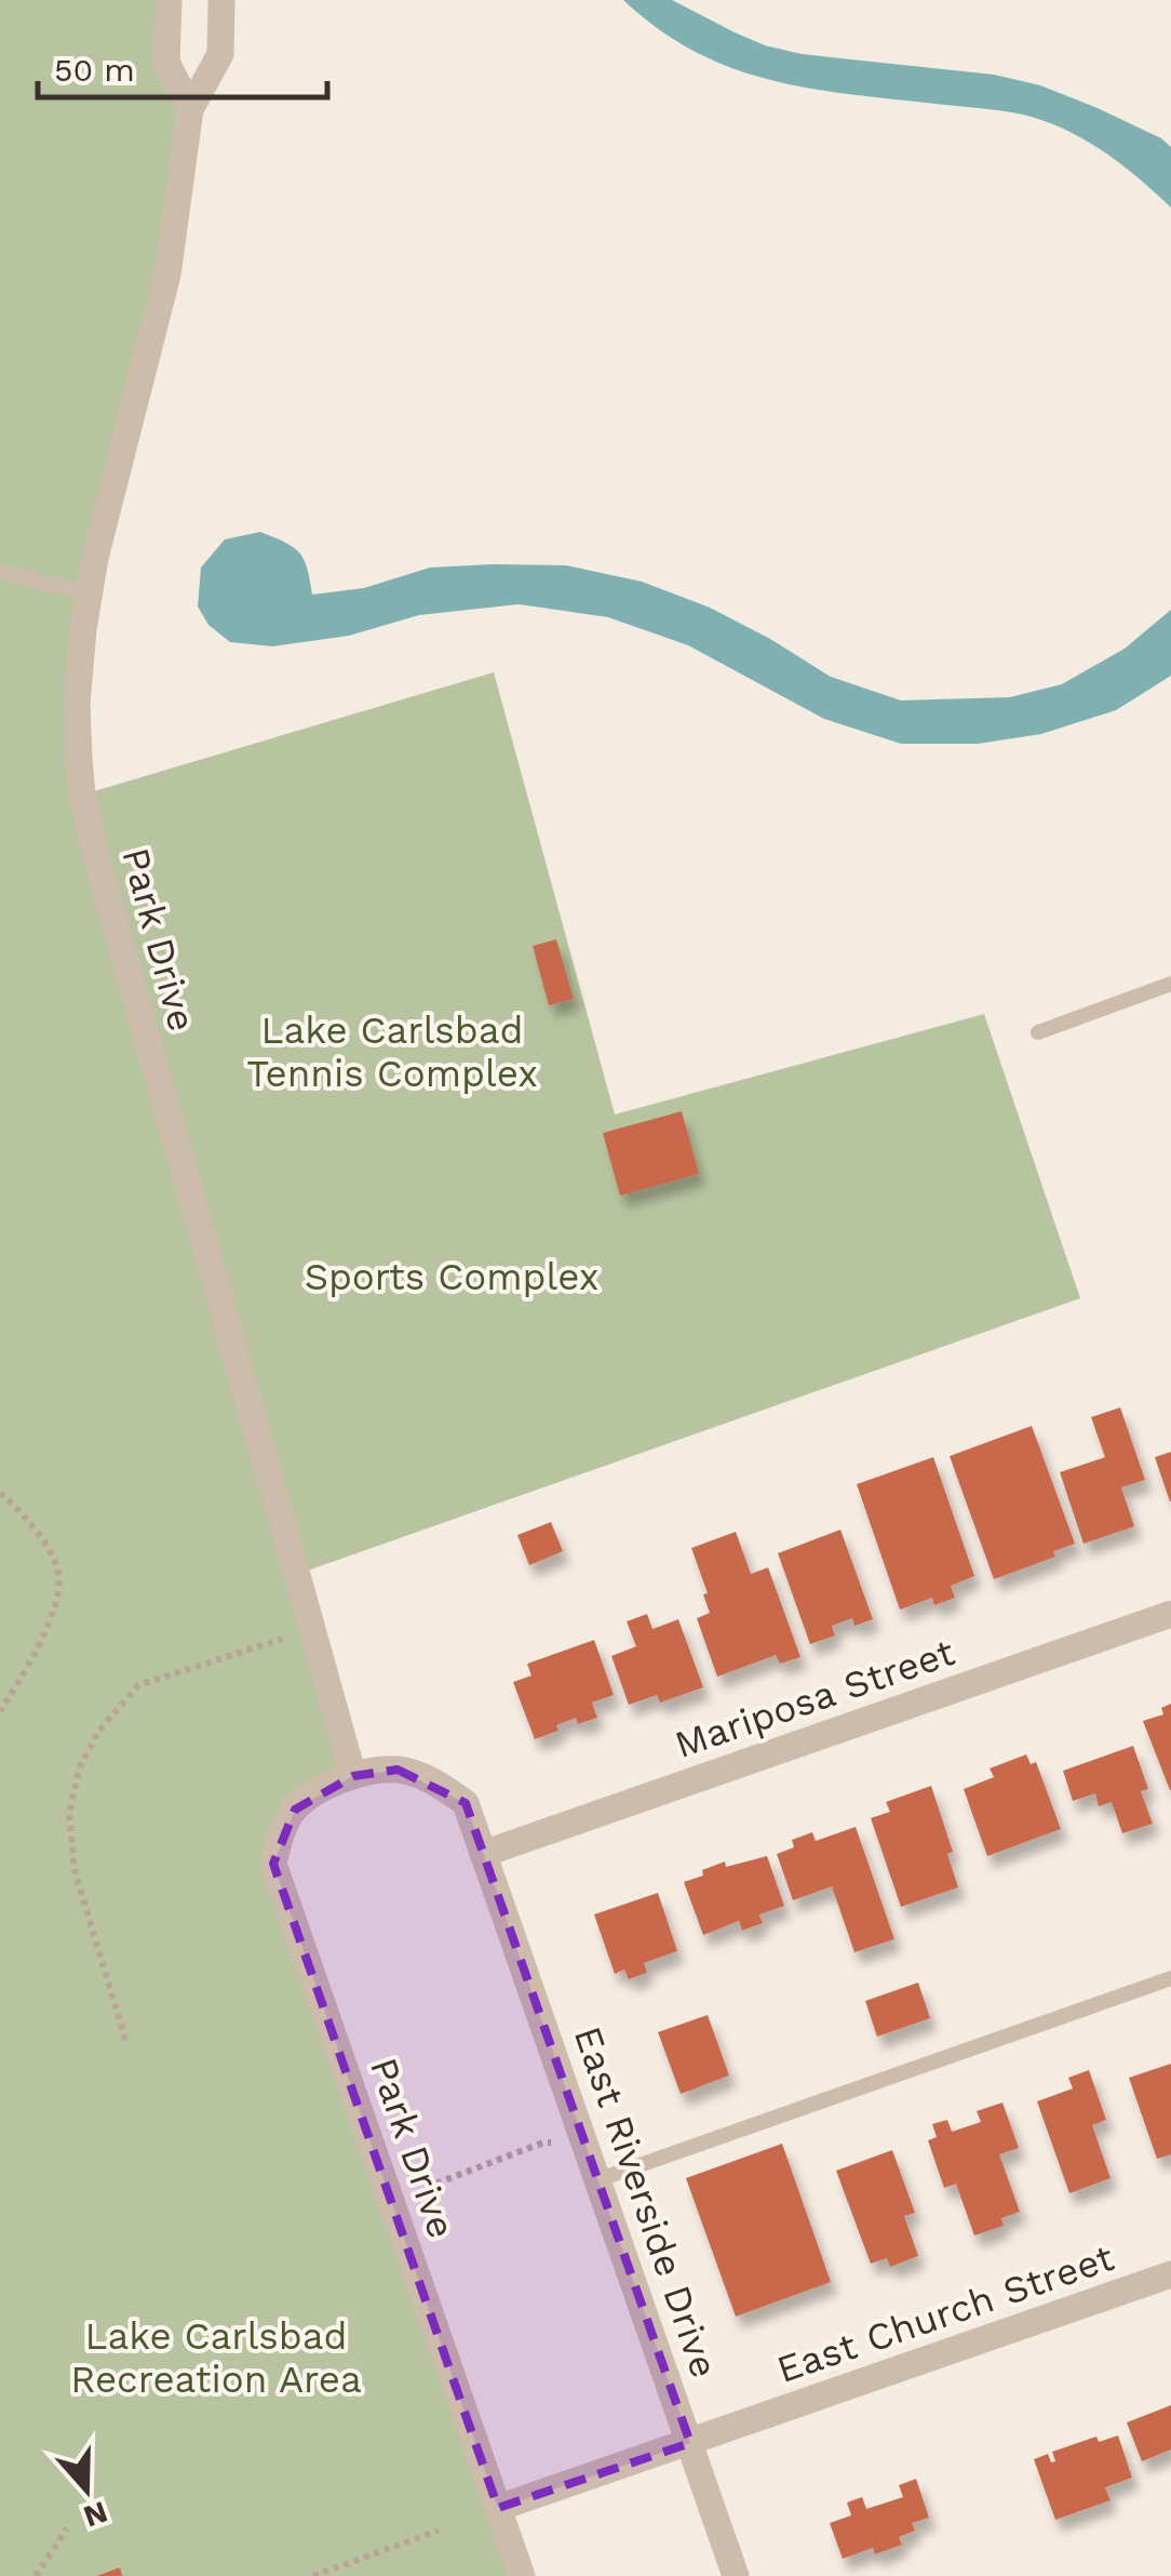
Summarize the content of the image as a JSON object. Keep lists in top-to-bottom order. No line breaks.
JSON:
{"streets":{"street":["Park Drive","Mariposa Street","East Riverside Drive","East Church Street"]},"crossings":[["Park Drive","Mariposa Street"],["Park Drive","East Riverside Drive"],["Park Drive","East Church Street"],["Mariposa Street","East Riverside Drive"],["East Riverside Drive","East Church Street"]],"parks":["Lake Carlsbad Tennis Complex","Sports Complex","Lake Carlsbad Recreation Area"],"scale_bar":"50 m","north":"bottom"}
